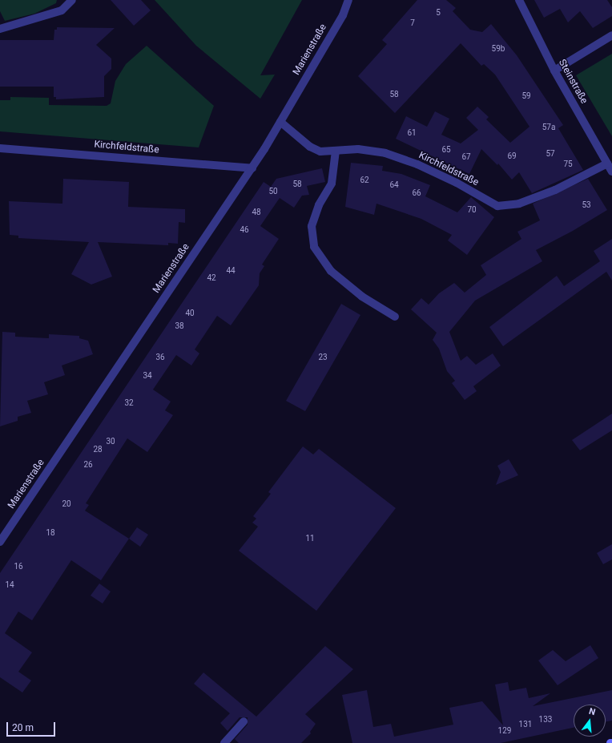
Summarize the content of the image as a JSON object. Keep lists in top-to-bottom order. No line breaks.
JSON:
{"streets":{"street":["Marienstraße","Steinstraße","Kirchfeldstraße"]},"crossings":[["Marienstraße","Kirchfeldstraße"],["Steinstraße","Kirchfeldstraße"]],"house_numbers":["5","7","59b","58","59","57a","61","65","57","69","67","75","62","58","64","50","66","53","70","48","46","44","42","40","38","36","23","34","32","30","28","26","20","18","11","16","14","133","131","129"],"scale_bar":"20 m","north":"top"}
